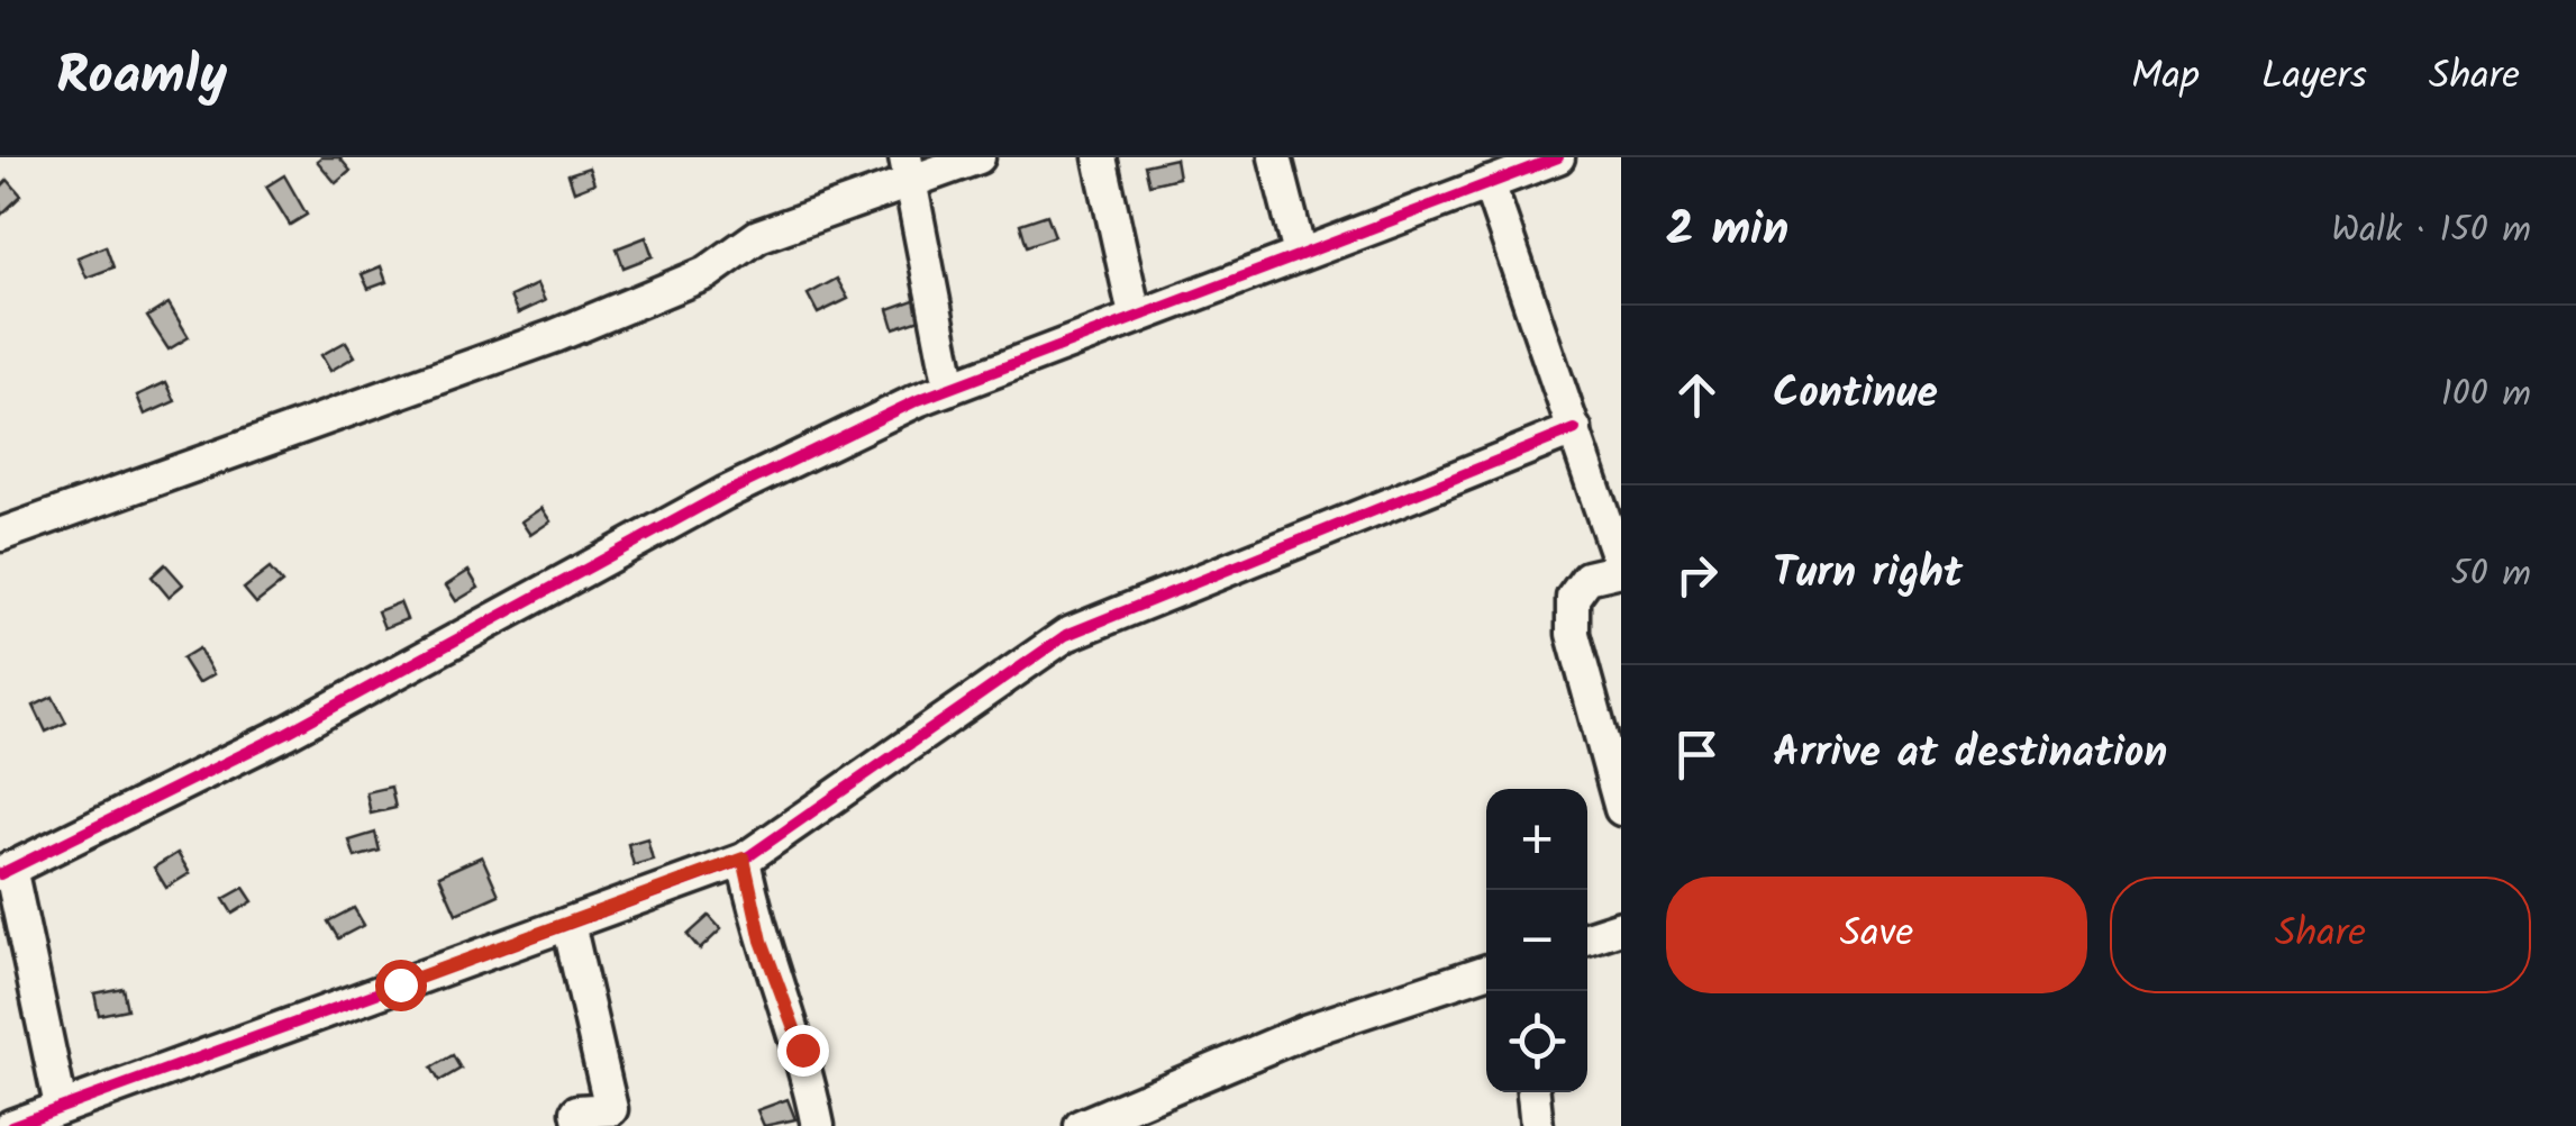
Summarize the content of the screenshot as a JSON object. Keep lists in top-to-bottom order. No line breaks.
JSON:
{"page":{"header":"Roamly","nav":["Map","Layers","Share"],"heading":["2 min","Walk · 150 m"],"list":[["Continue","100 m"],["Turn right","50 m"],"Arrive at destination"],"map_buttons":["+","−"],"buttons":["Save","Share"]}}
